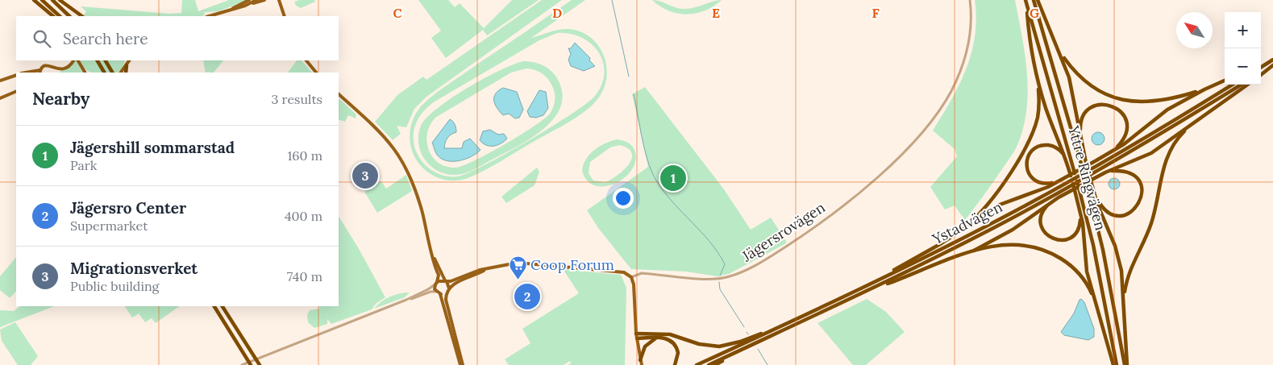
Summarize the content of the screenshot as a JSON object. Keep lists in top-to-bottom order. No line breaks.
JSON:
{"streets":{"highway":["Yttre Ringvägen","Ystadvägen"],"main road":["Jägersrovägen"]},"places":{"supermarket":["Coop Forum"]},"north":"top left","page":{"map_buttons":["+","−"],"search":"Search here","heading":["Nearby","3 results"],"list":[{"mark":"1","name":"Jägershill sommarstad","note":"Park","value":"160 m"},{"mark":"2","name":"Jägersro Center","note":"Supermarket","value":"400 m"},{"mark":"3","name":"Migrationsverket","note":"Public building","value":"740 m"}],"pins":["3","1","2"]},"grid":{"columns":["C","D","E","F","G"]}}
